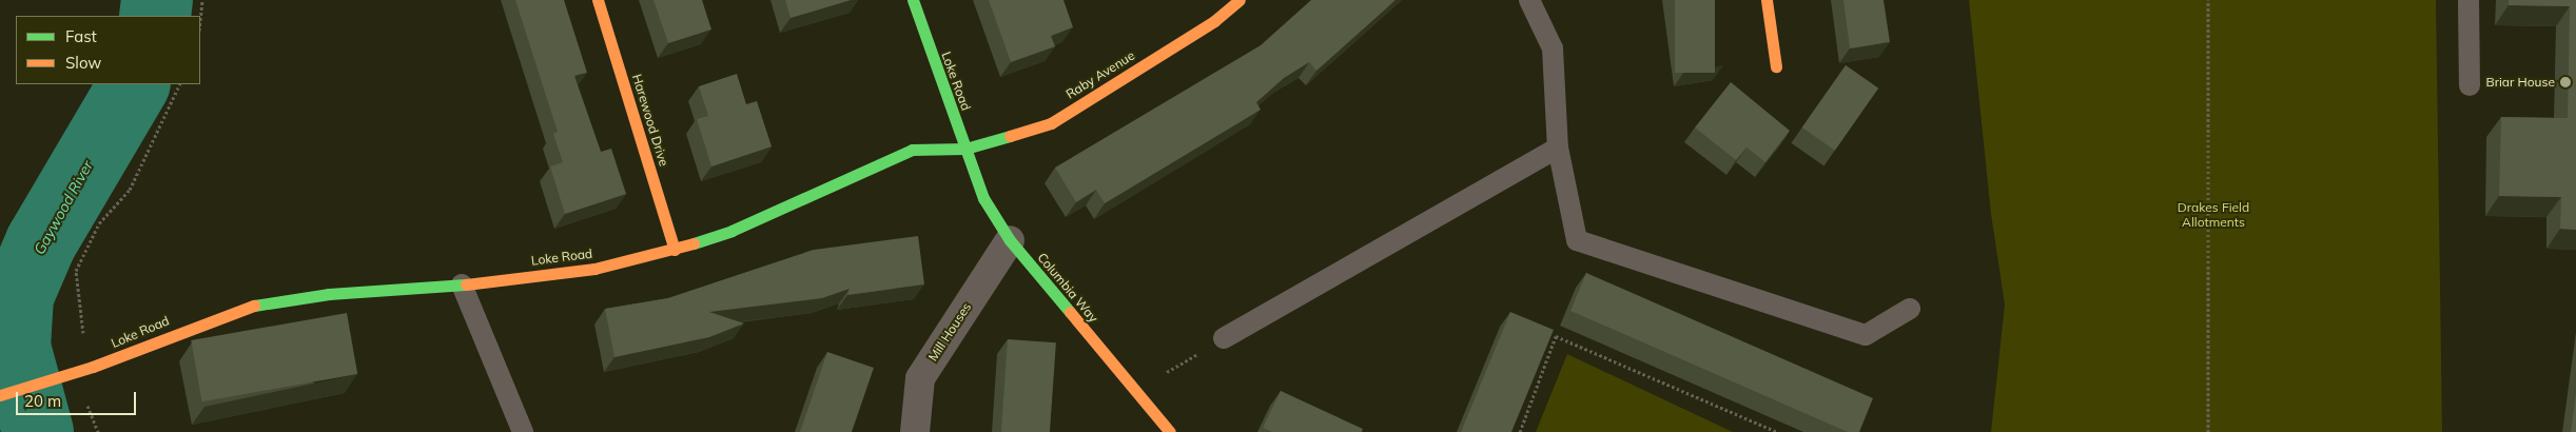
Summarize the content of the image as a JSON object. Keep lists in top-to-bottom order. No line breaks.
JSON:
{"streets":{"street":["Raby Avenue","Loke Road","Harewood Drive","Columbia Way","Mill Houses"]},"crossings":[["Raby Avenue","Loke Road"],["Raby Avenue","Columbia Way"],["Loke Road","Harewood Drive"],["Loke Road","Columbia Way"],["Columbia Way","Mill Houses"]],"water":["Gaywood River"],"parks":["Drakes Field Allotments"],"places":["Briar House"],"legend":["Fast","Slow"],"scale_bar":"20 m"}
